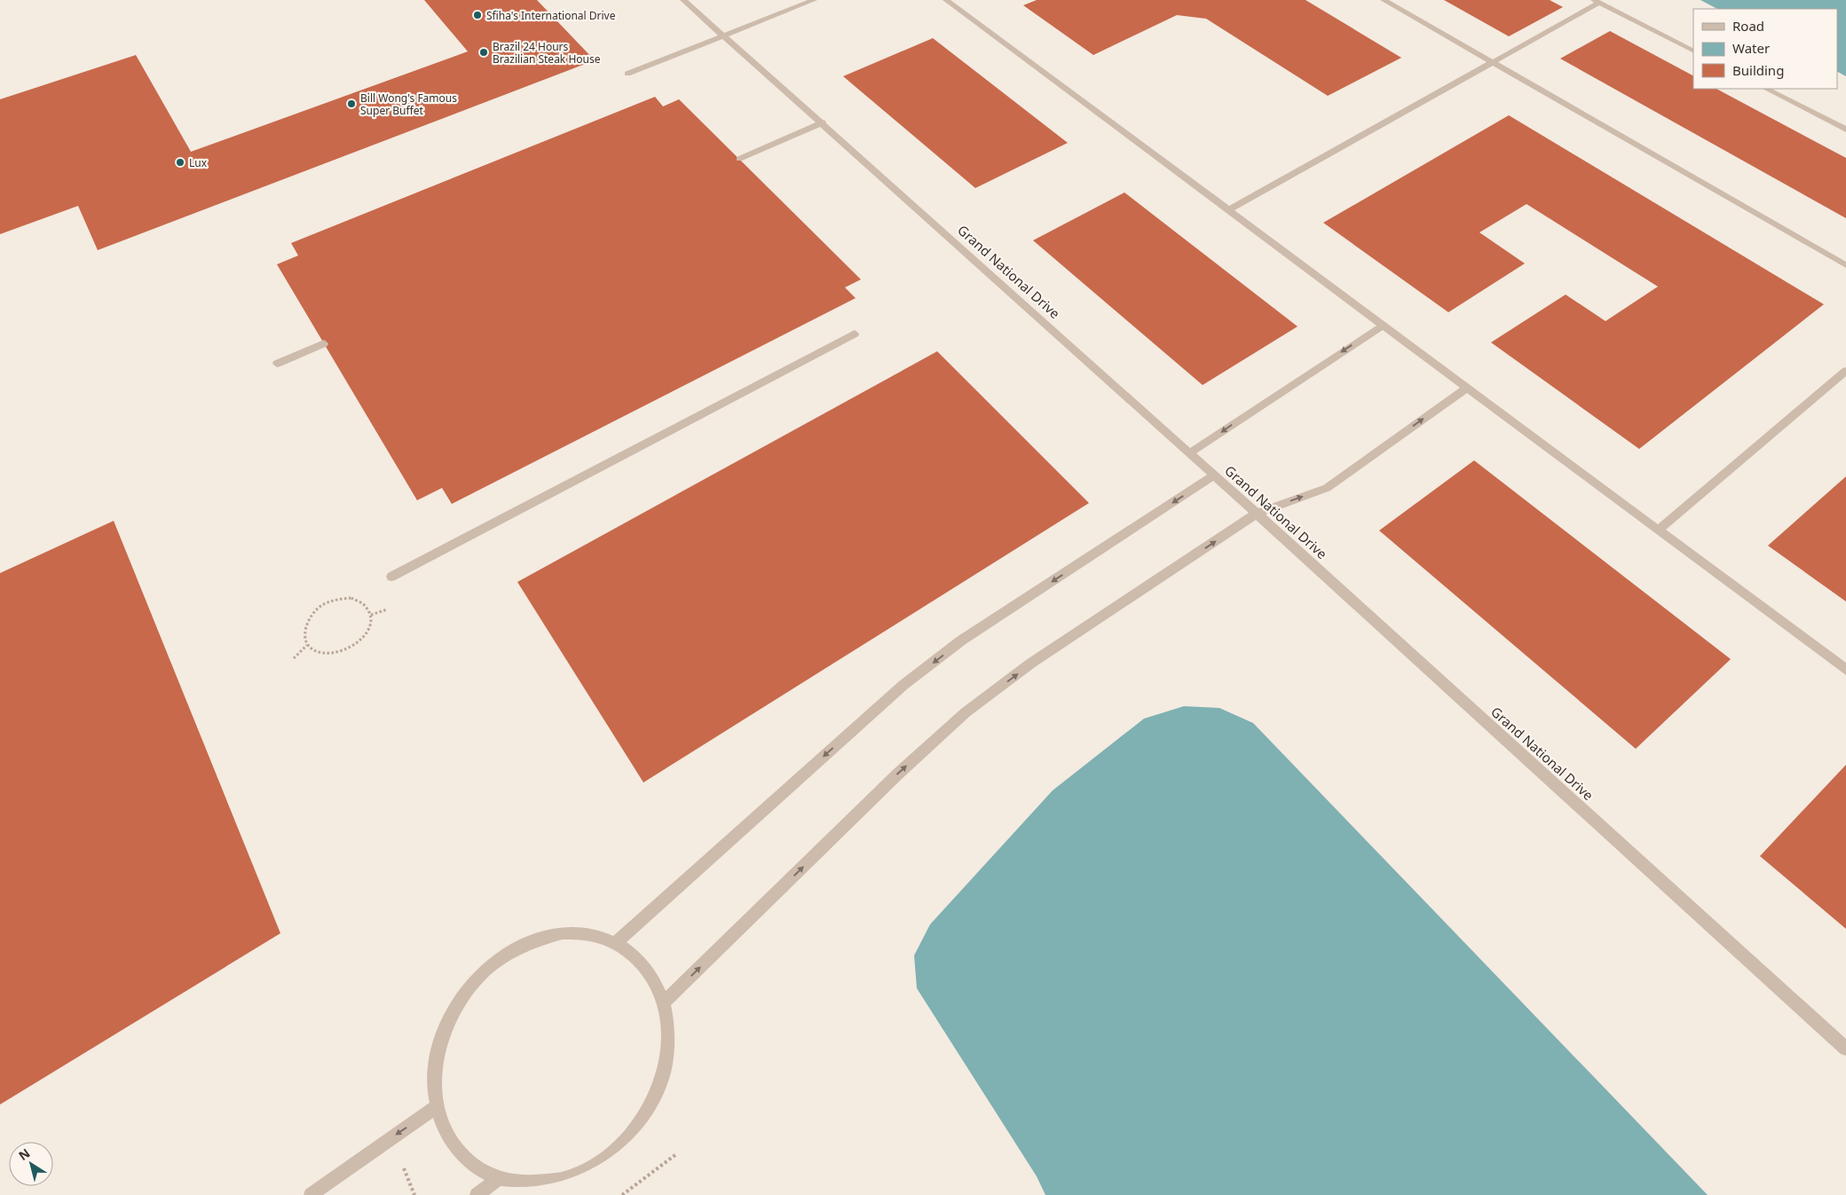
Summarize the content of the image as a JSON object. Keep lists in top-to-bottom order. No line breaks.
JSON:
{"streets":{"street":["Grand National Drive"]},"places":["Sfiha's International Drive","Brazil 24 Hours Brazilian Steak House","Bill Wong's Famous Super Buffet","Lux"],"legend":["Road","Water","Building"],"north":"top left"}
